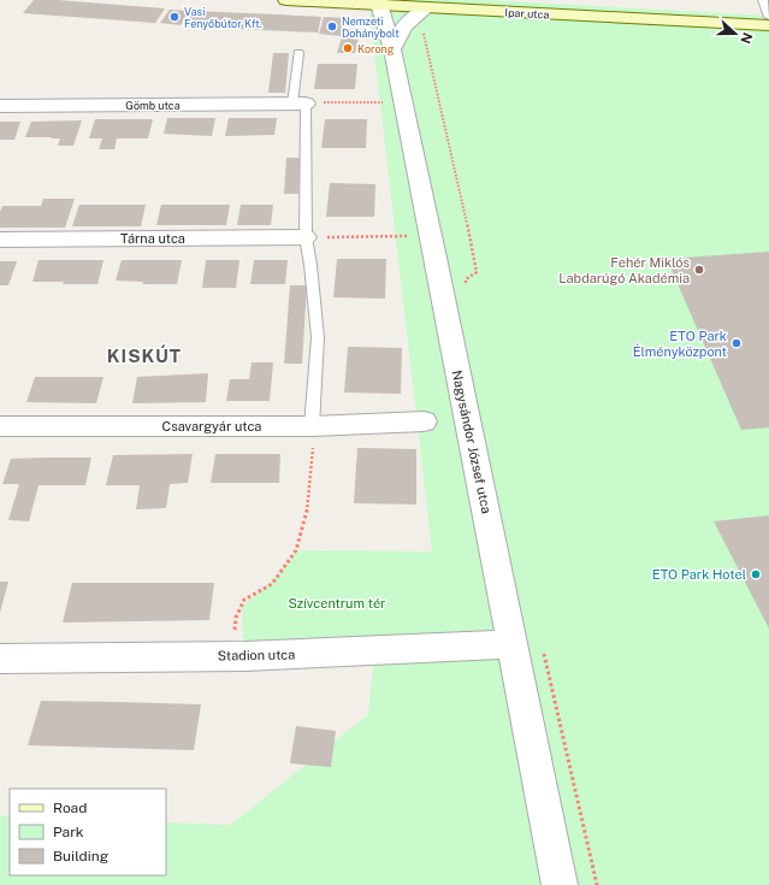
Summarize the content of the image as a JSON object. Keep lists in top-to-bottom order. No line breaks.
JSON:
{"streets":{"street":["Ipar utca","Gömb utca","Tárna utca","Csavargyár utca","Nagysándor József utca","Stadion utca"]},"crossings":[["Ipar utca","Nagysándor József utca"],["Nagysándor József utca","Stadion utca"]],"districts":["KISKÚT"],"parks":["Szívcentrum tér"],"places":["Vasi Fenyőbútor Kft.","Nemzeti Dohánybolt","Korong","Fehér Miklós Labdarúgó Akadémia","ETO Park Élményközpont","ETO Park Hotel"],"legend":["Road","Park","Building"],"north":"right"}
